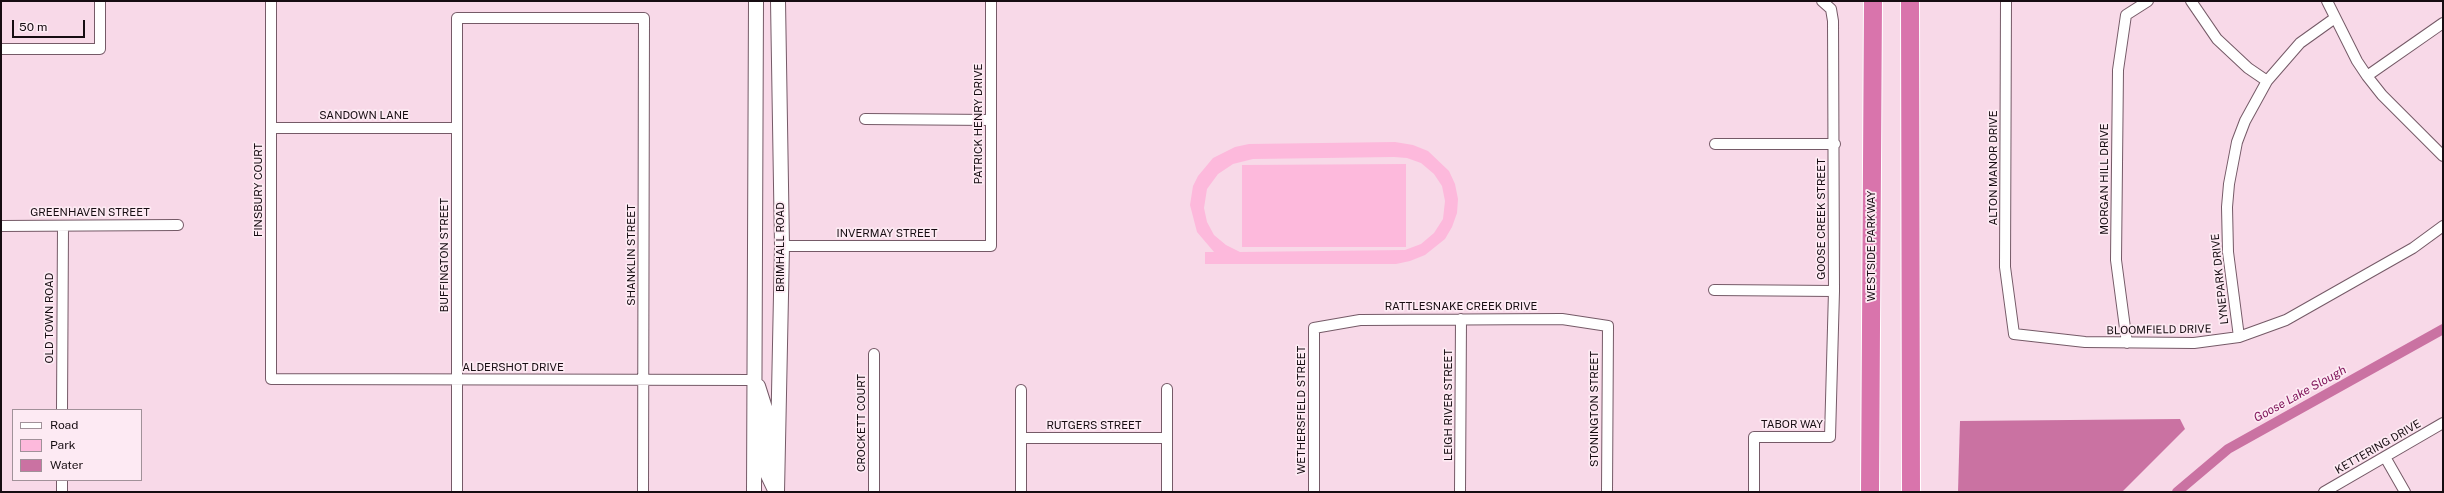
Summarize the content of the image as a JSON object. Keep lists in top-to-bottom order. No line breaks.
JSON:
{"streets":{"highway":["WESTSIDE PARKWAY"],"street":["SANDOWN LANE","PATRICK HENRY DRIVE","ALTON MANOR DRIVE","MORGAN HILL DRIVE","FINSBURY COURT","GREENHAVEN STREET","GOOSE CREEK STREET","INVERMAY STREET","BRIMHALL ROAD","BUFFINGTON STREET","SHANKLIN STREET","LYNEPARK DRIVE","RATTLESNAKE CREEK DRIVE","OLD TOWN ROAD","BLOOMFIELD DRIVE","ALDERSHOT DRIVE","LEIGH RIVER STREET","STONINGTON STREET","WETHERSFIELD STREET","CROCKETT COURT","TABOR WAY","RUTGERS STREET","KETTERING DRIVE"]},"crossings":[["SANDOWN LANE","FINSBURY COURT"],["SANDOWN LANE","BUFFINGTON STREET"],["PATRICK HENRY DRIVE","INVERMAY STREET"],["ALTON MANOR DRIVE","BLOOMFIELD DRIVE"],["MORGAN HILL DRIVE","BLOOMFIELD DRIVE"],["FINSBURY COURT","ALDERSHOT DRIVE"],["GREENHAVEN STREET","OLD TOWN ROAD"],["GOOSE CREEK STREET","TABOR WAY"],["INVERMAY STREET","BRIMHALL ROAD"],["BUFFINGTON STREET","SHANKLIN STREET"],["BUFFINGTON STREET","ALDERSHOT DRIVE"],["SHANKLIN STREET","ALDERSHOT DRIVE"],["LYNEPARK DRIVE","BLOOMFIELD DRIVE"],["RATTLESNAKE CREEK DRIVE","LEIGH RIVER STREET"],["RATTLESNAKE CREEK DRIVE","STONINGTON STREET"],["RATTLESNAKE CREEK DRIVE","WETHERSFIELD STREET"]],"water":["Goose Lake Slough"],"legend":["Road","Park","Water"],"scale_bar":"50 m"}
